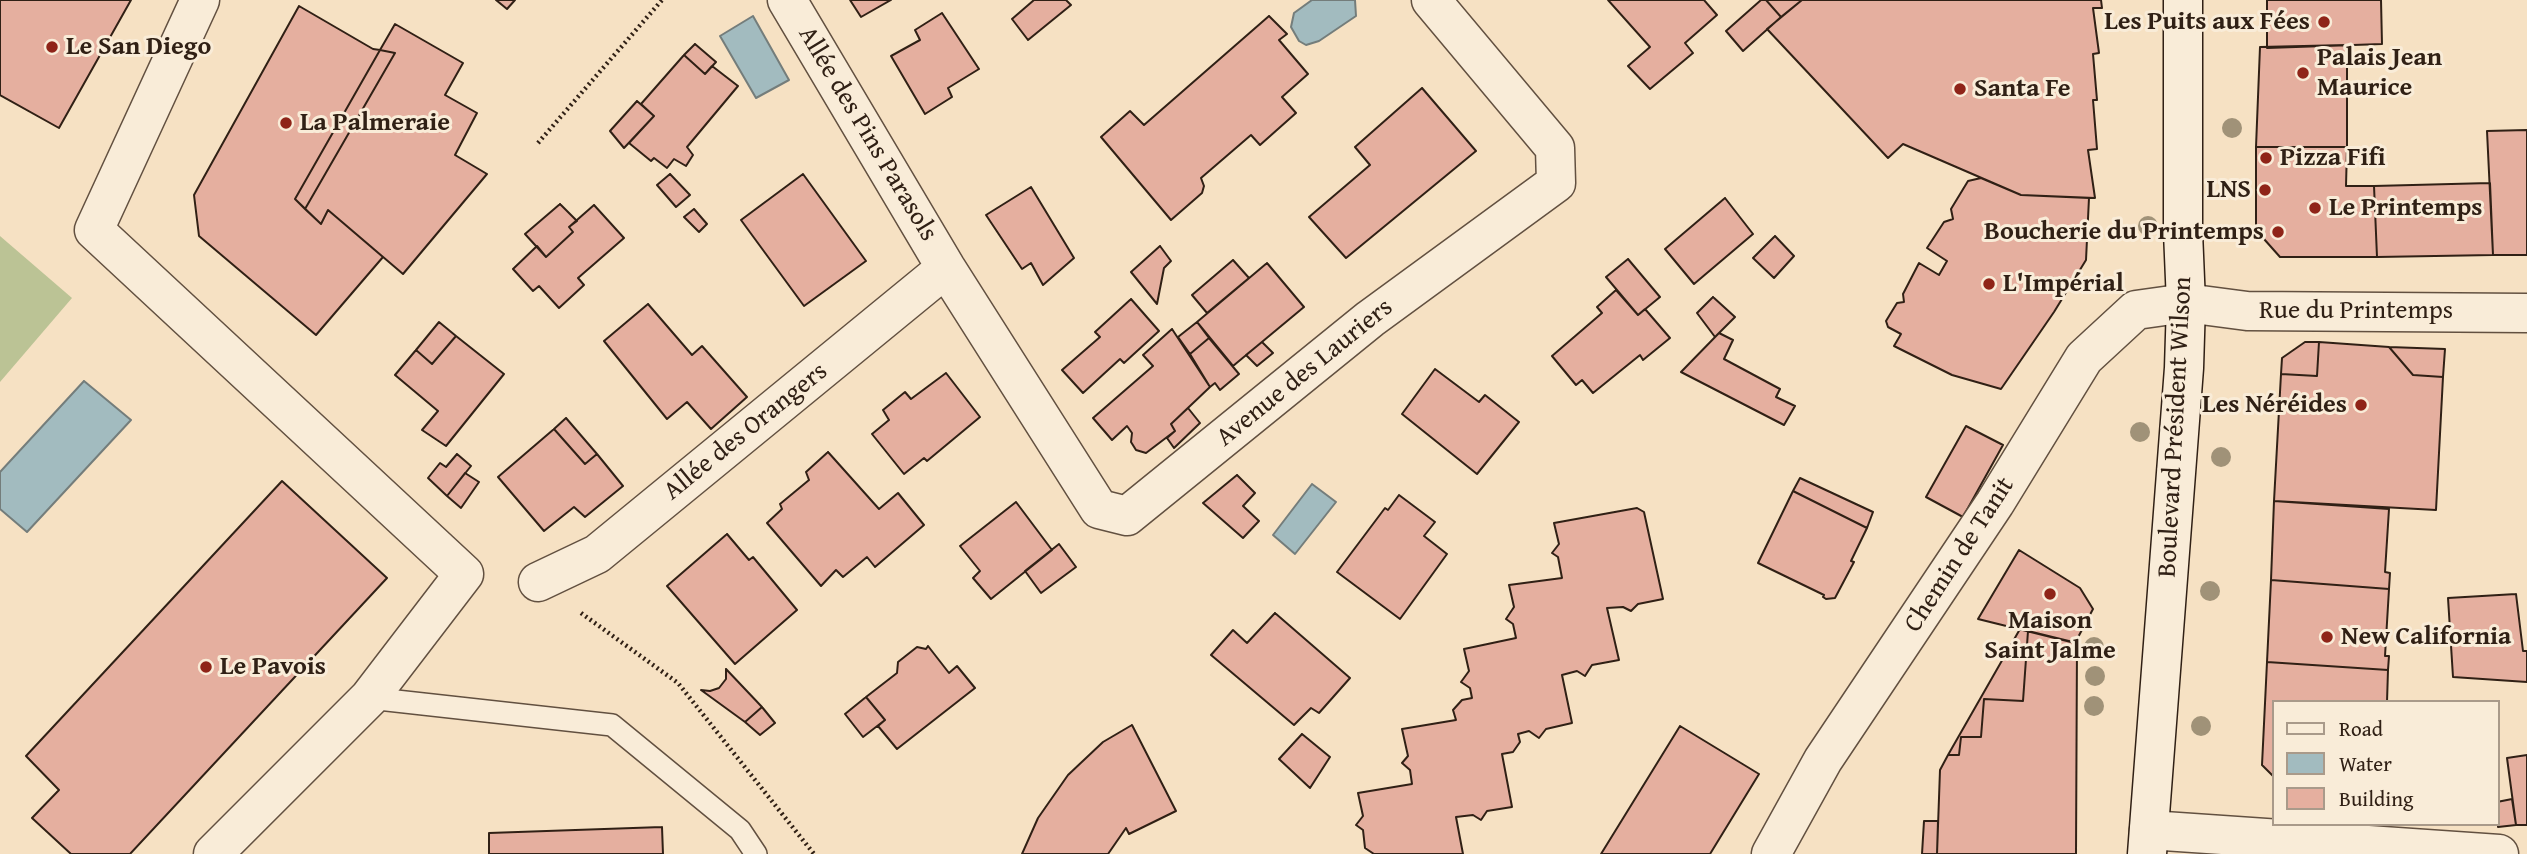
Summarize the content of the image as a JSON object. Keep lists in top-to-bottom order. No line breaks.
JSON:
{"streets":{"street":["Allée des Pins Parasols","Rue du Printemps","Avenue des Lauriers","Boulevard Président Wilson","Allée des Orangers","Chemin de Tanit"]},"crossings":[["Allée des Pins Parasols","Avenue des Lauriers"],["Allée des Pins Parasols","Allée des Orangers"],["Rue du Printemps","Boulevard Président Wilson"],["Rue du Printemps","Chemin de Tanit"],["Avenue des Lauriers","Allée des Orangers"],["Boulevard Président Wilson","Chemin de Tanit"]],"places":["Les Puits aux Fées","Le San Diego","Palais Jean Maurice","Santa Fe","La Palmeraie","Pizza Fifi","LNS","Le Printemps","Boucherie du Printemps","L'Impérial","Les Néréides","Maison Saint Jalme","New California","Le Pavois"],"legend":["Road","Water","Building"]}
